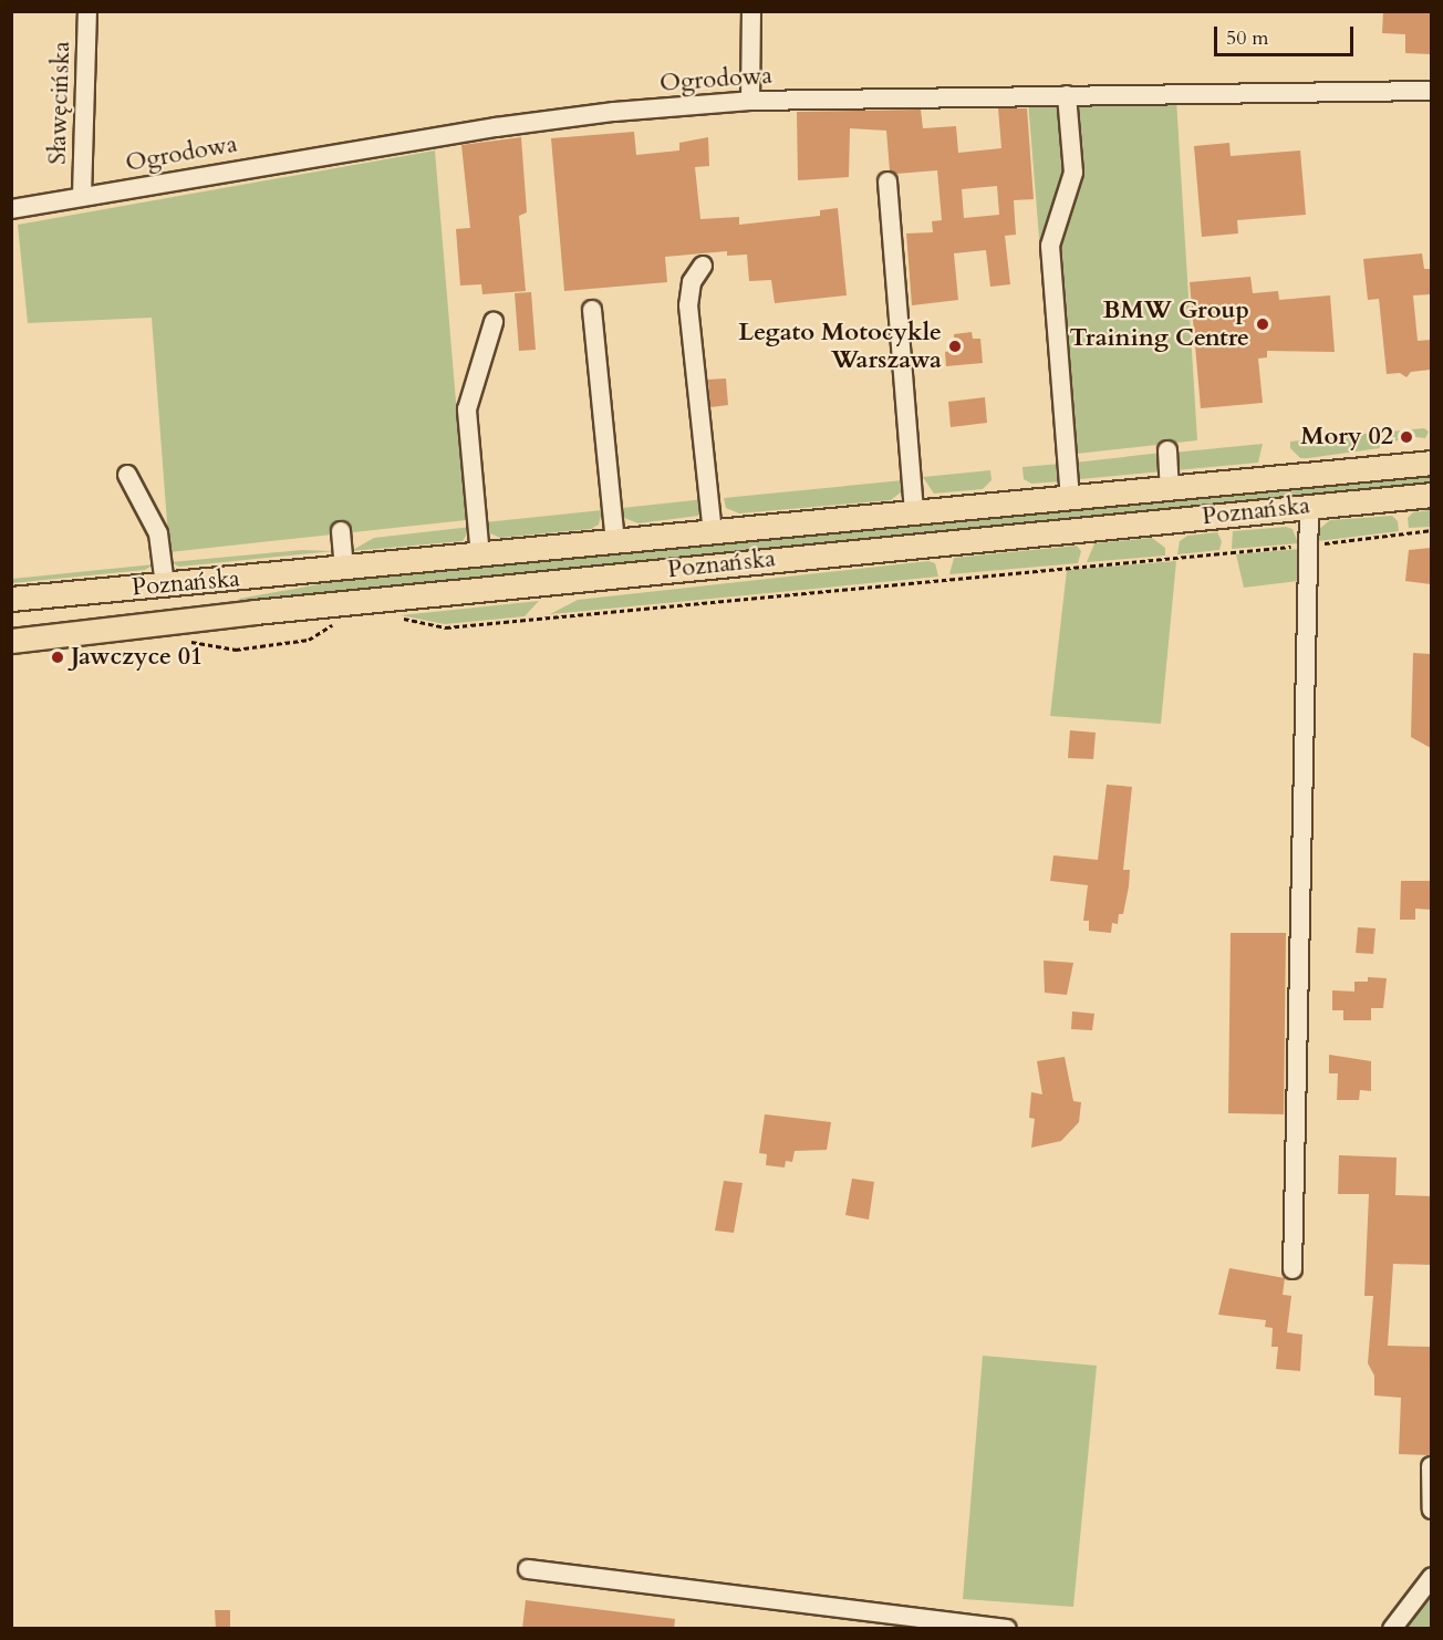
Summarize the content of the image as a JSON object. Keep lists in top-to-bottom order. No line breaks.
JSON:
{"streets":{"main road":["Poznańska"],"street":["Ogrodowa","Sławęcińska"]},"crossings":[["Ogrodowa","Sławęcińska"]],"places":["BMW Group Training Centre","Legato Motocykle Warszawa","Mory 02","Jawczyce 01"],"scale_bar":"50 m"}
